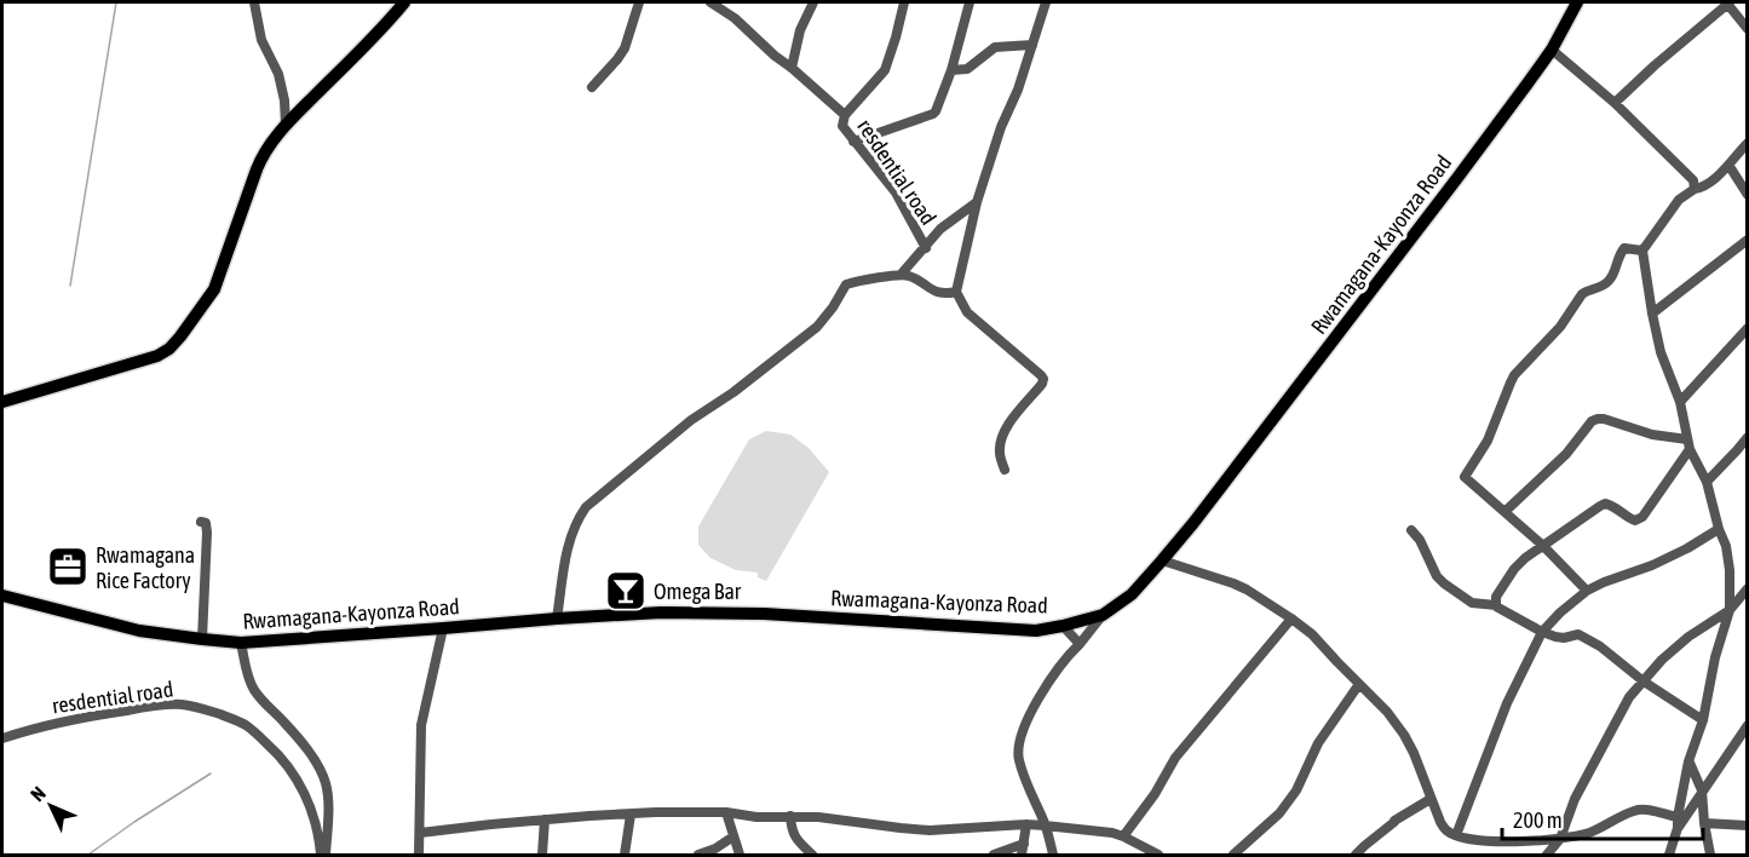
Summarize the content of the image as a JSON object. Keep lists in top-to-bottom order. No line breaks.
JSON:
{"streets":{"highway":["Rwamagana-Kayonza Road"],"street":["resdential road"]},"places":{"office":["Rwamagana Rice Factory"],"bar":["Omega Bar"]},"scale_bar":"200 m","north":"top left"}
